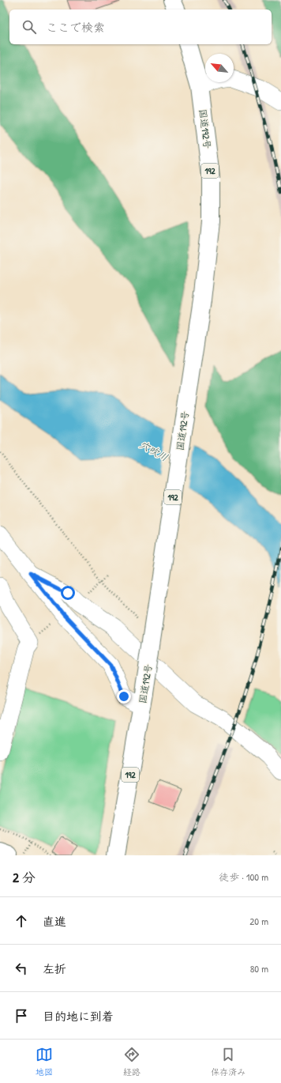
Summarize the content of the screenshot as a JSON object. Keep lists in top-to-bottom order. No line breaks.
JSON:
{"streets":{"highway":["国道192号","192"]},"water":["穴吹川"],"north":"top left","page":{"search":"ここで検索","heading":["2 分","徒歩 · 100 m"],"list":[["直進","20 m"],["左折","80 m"],"目的地に到着"],"nav":["地図","経路","保存済み"]}}
